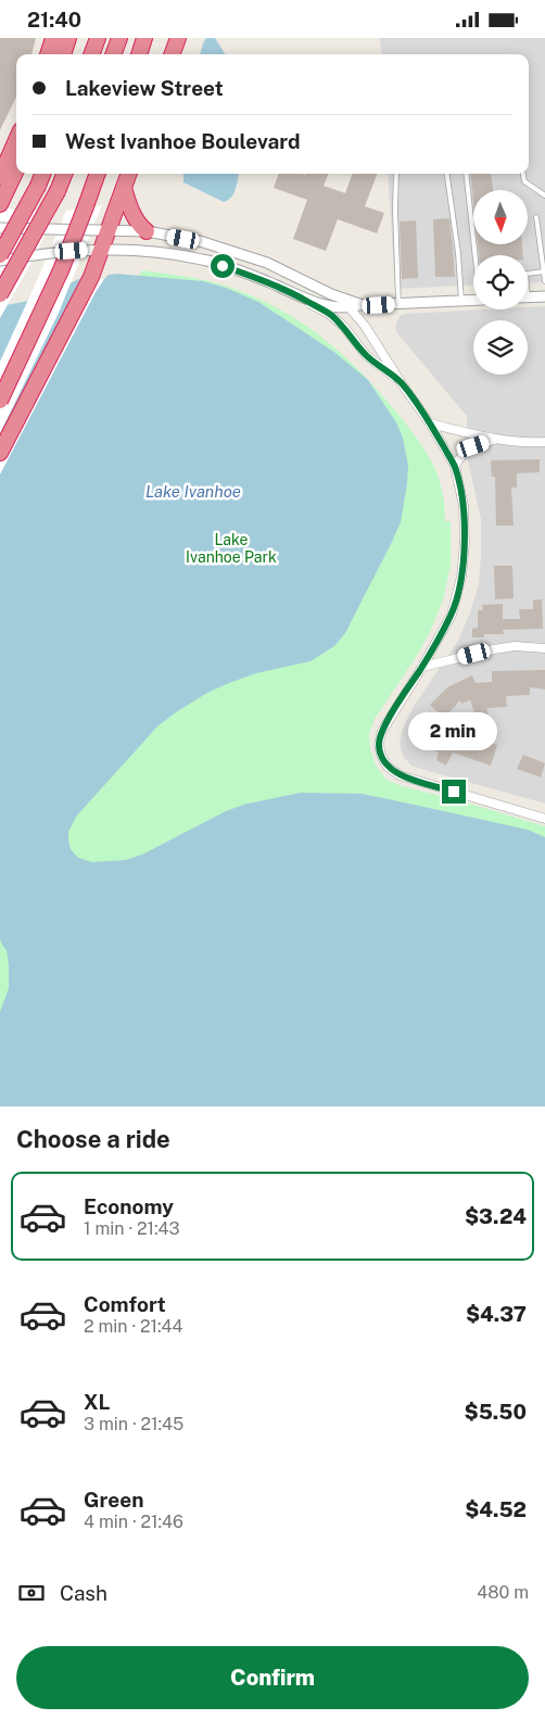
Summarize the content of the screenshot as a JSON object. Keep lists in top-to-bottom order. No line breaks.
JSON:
{"water":["Lake Ivanhoe"],"parks":["Lake Ivanhoe Park"],"north":"bottom","page":{"status":"21:40","banner":["Lakeview Street","West Ivanhoe Boulevard"],"bubble":"2 min","heading":"Choose a ride","list":[{"name":"Economy","note":"1 min · 21:43","value":"$3.24"},{"name":"Comfort","note":"2 min · 21:44","value":"$4.37"},{"name":"XL","note":"3 min · 21:45","value":"$5.50"},{"name":"Green","note":"4 min · 21:46","value":"$4.52"}],"pay":["Cash","480 m"],"buttons":"Confirm"}}
